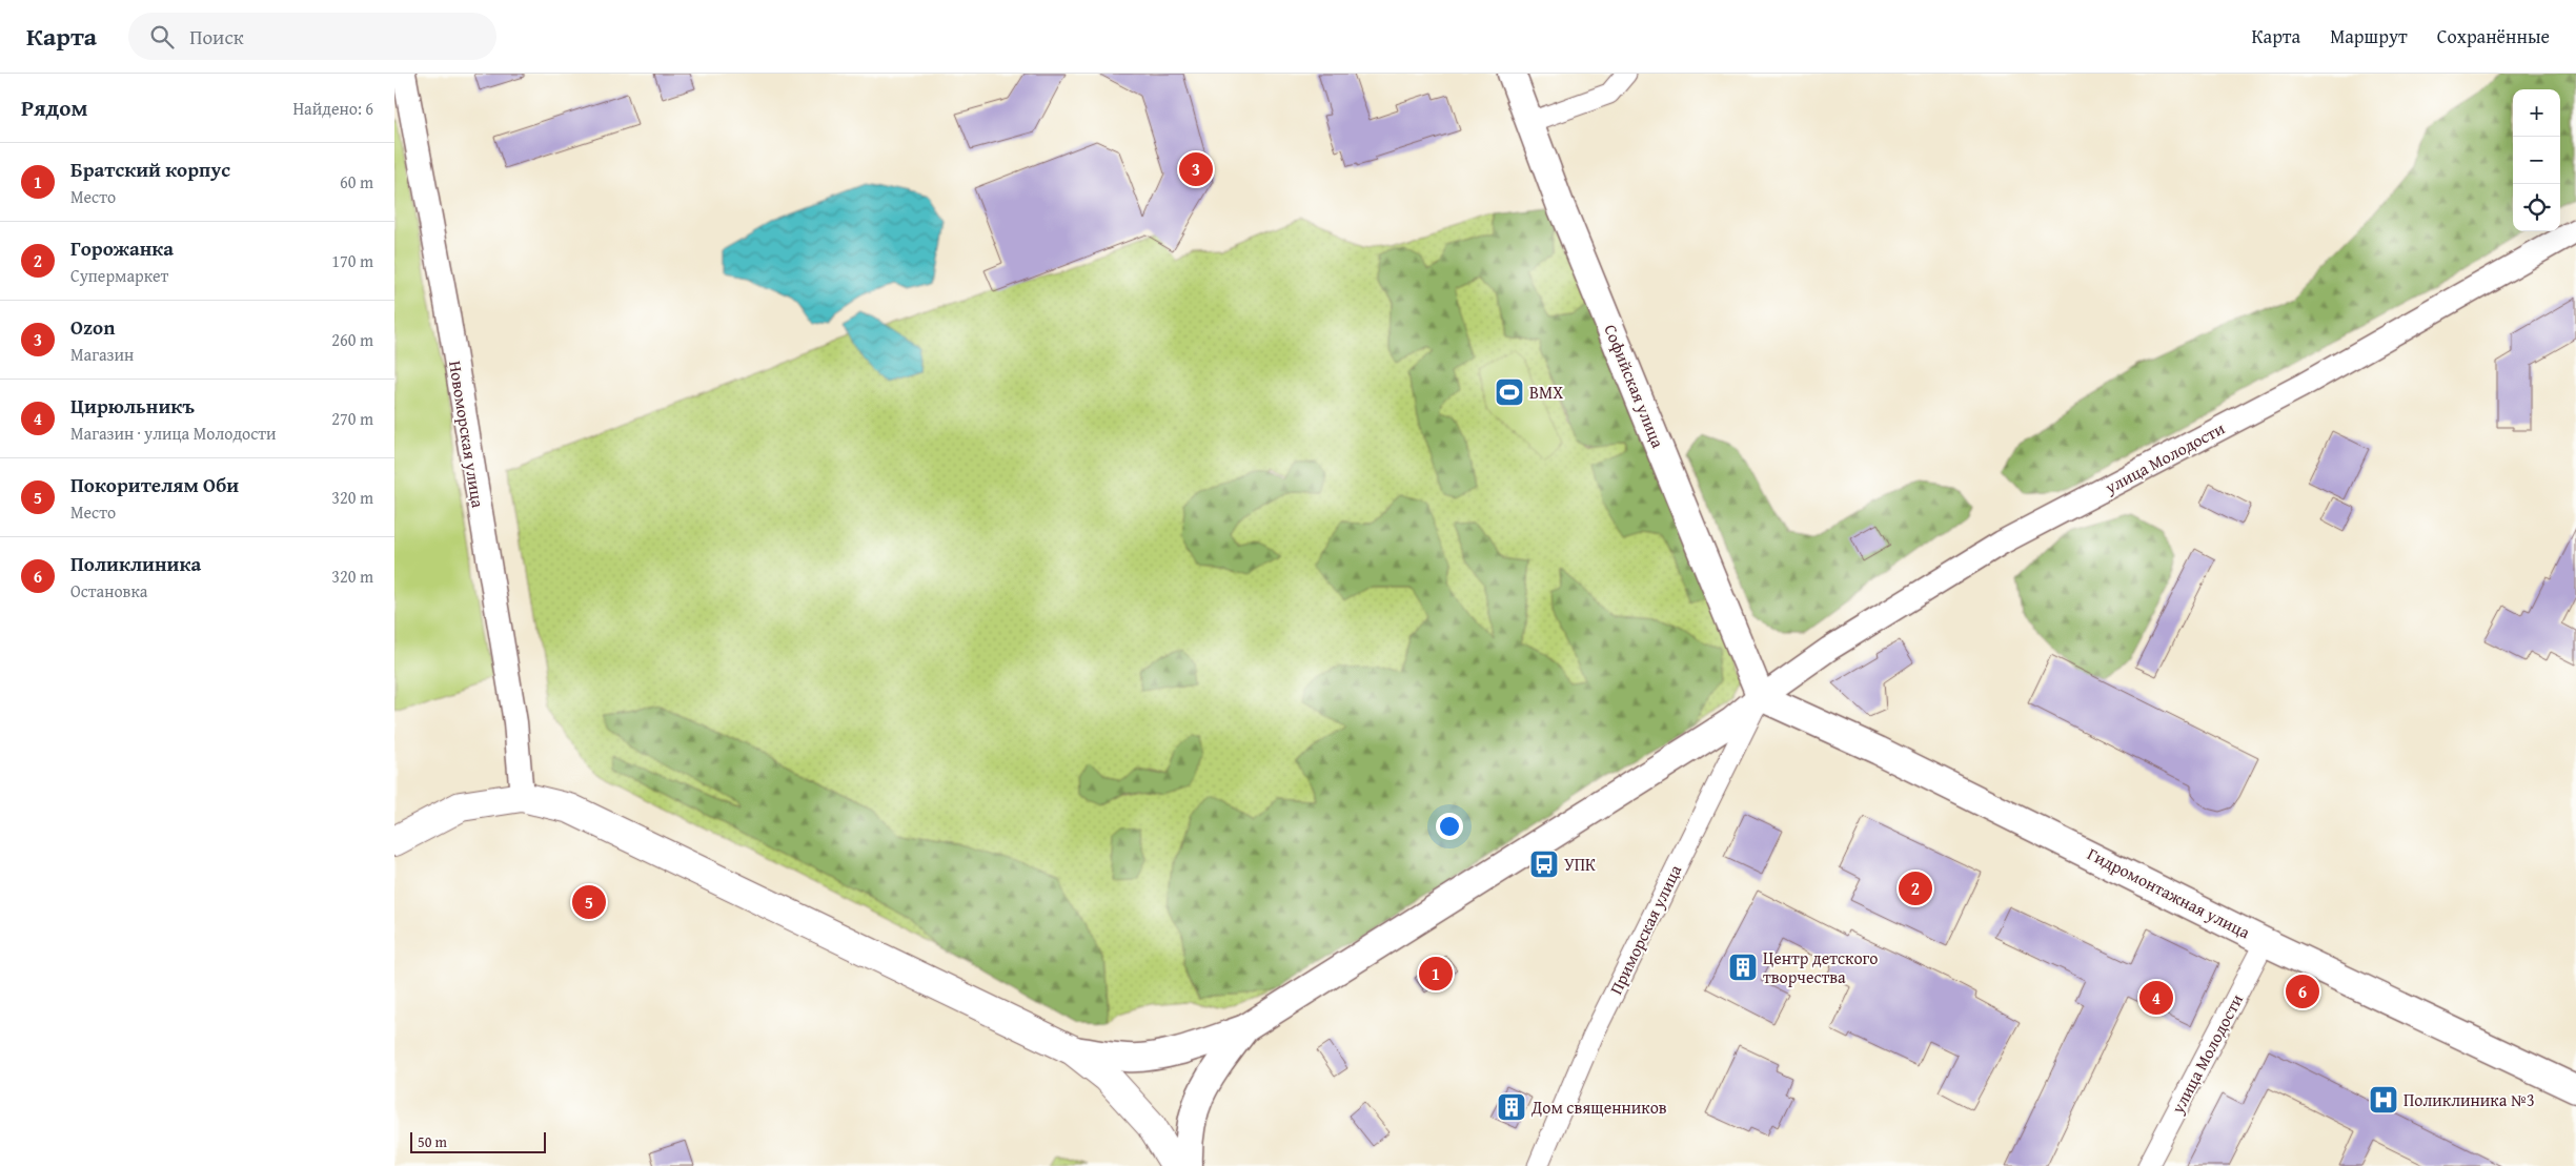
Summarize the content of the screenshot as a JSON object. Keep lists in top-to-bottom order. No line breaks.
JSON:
{"streets":{"main road":["Софийская улица","Гидромонтажная улица"],"street":["Новоморская улица","улица Молодости","Приморская улица"]},"crossings":[["Софийская улица","улица Молодости"],["Софийская улица","Гидромонтажная улица"],["Софийская улица","Приморская улица"],["улица Молодости","Гидромонтажная улица"],["улица Молодости","Приморская улица"],["Гидромонтажная улица","Приморская улица"]],"places":{"sports":["BMX"],"bus stop":["УПК"],"building":["Центр детского творчества","Дом священников"],"hospital":["Поликлиника №3"]},"scale_bar":"50 m","page":{"header":"Карта","search":"Поиск","nav":["Карта","Маршрут","Сохранённые"],"heading":["Рядом","Найдено: 6"],"map_buttons":["+","−"],"list":[{"mark":"1","name":"Братский корпус","note":"Место","value":"60 m"},{"mark":"2","name":"Горожанка","note":"Супермаркет","value":"170 m"},{"mark":"3","name":"Ozon","note":"Магазин","value":"260 m"},{"mark":"4","name":"Цирюльникъ","note":"Магазин · улица Молодости","value":"270 m"},{"mark":"5","name":"Покорителям Оби","note":"Место","value":"320 m"},{"mark":"6","name":"Поликлиника","note":"Остановка","value":"320 m"}],"pins":["3","2","5","1","6","4"],"scale":"50 m"}}
